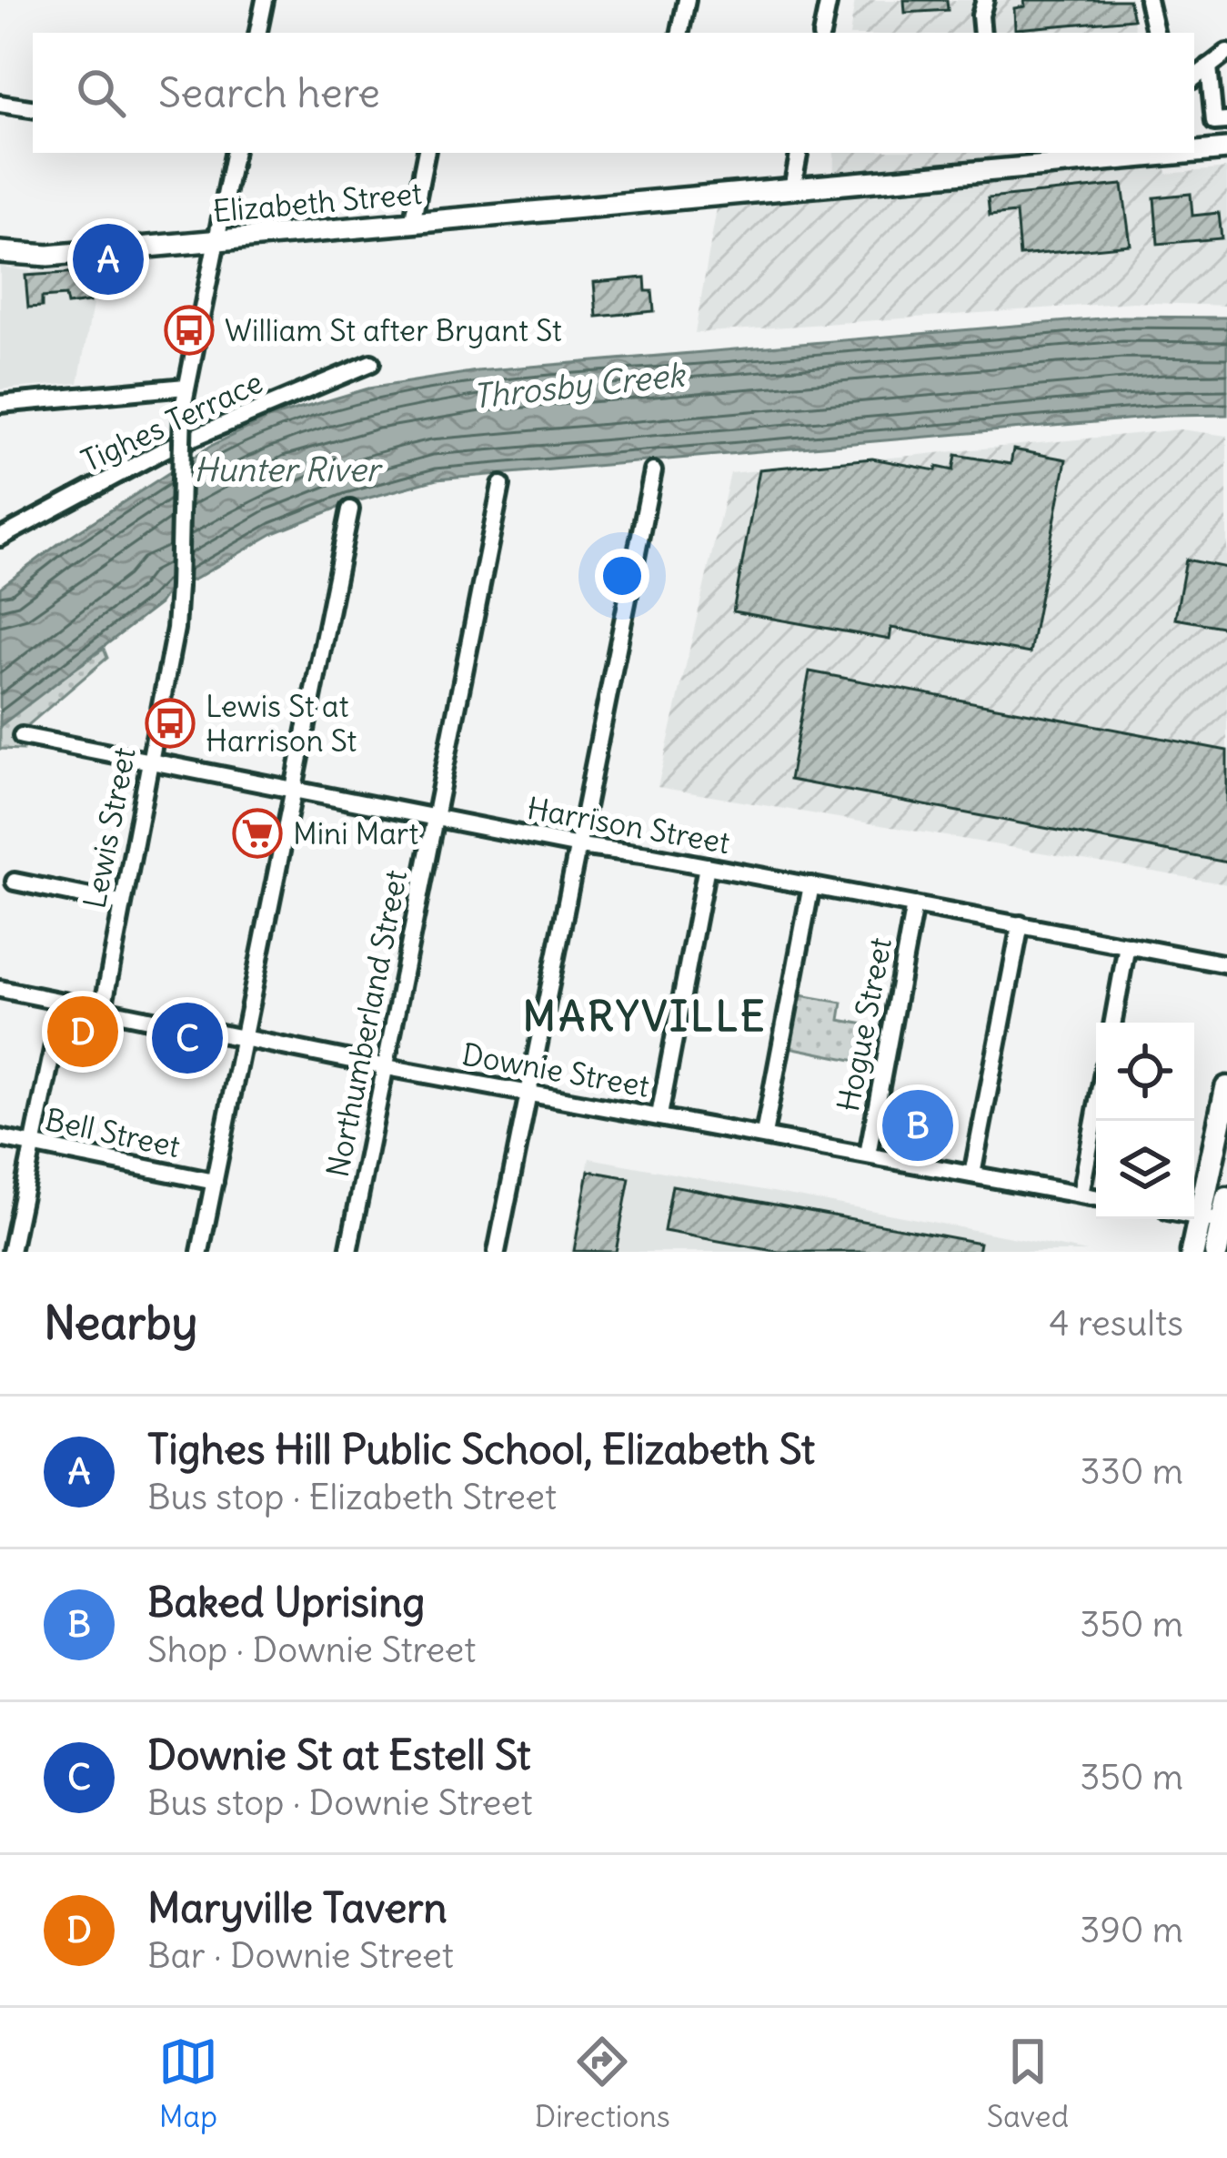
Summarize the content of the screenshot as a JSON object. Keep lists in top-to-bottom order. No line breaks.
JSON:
{"streets":{"main road":["Elizabeth Street"],"street":["Tighes Terrace","Harrison Street","Lewis Street","Northumberland Street","Hogue Street","Downie Street","Bell Street"]},"crossings":[["Elizabeth Street","Lewis Street"],["Harrison Street","Lewis Street"],["Harrison Street","Northumberland Street"],["Harrison Street","Hogue Street"],["Lewis Street","Downie Street"],["Northumberland Street","Downie Street"],["Hogue Street","Downie Street"]],"districts":["MARYVILLE"],"water":["Throsby Creek","Hunter River"],"places":{"bus stop":["William St after Bryant St","Lewis St at Harrison St"],"supermarket":["Mini Mart"]},"page":{"search":"Search here","pins":["A","D","C","B"],"heading":["Nearby","4 results"],"list":[{"mark":"A","name":"Tighes Hill Public School, Elizabeth St","note":"Bus stop · Elizabeth Street","value":"330 m"},{"mark":"B","name":"Baked Uprising","note":"Shop · Downie Street","value":"350 m"},{"mark":"C","name":"Downie St at Estell St","note":"Bus stop · Downie Street","value":"350 m"},{"mark":"D","name":"Maryville Tavern","note":"Bar · Downie Street","value":"390 m"}],"nav":["Map","Directions","Saved"]}}
